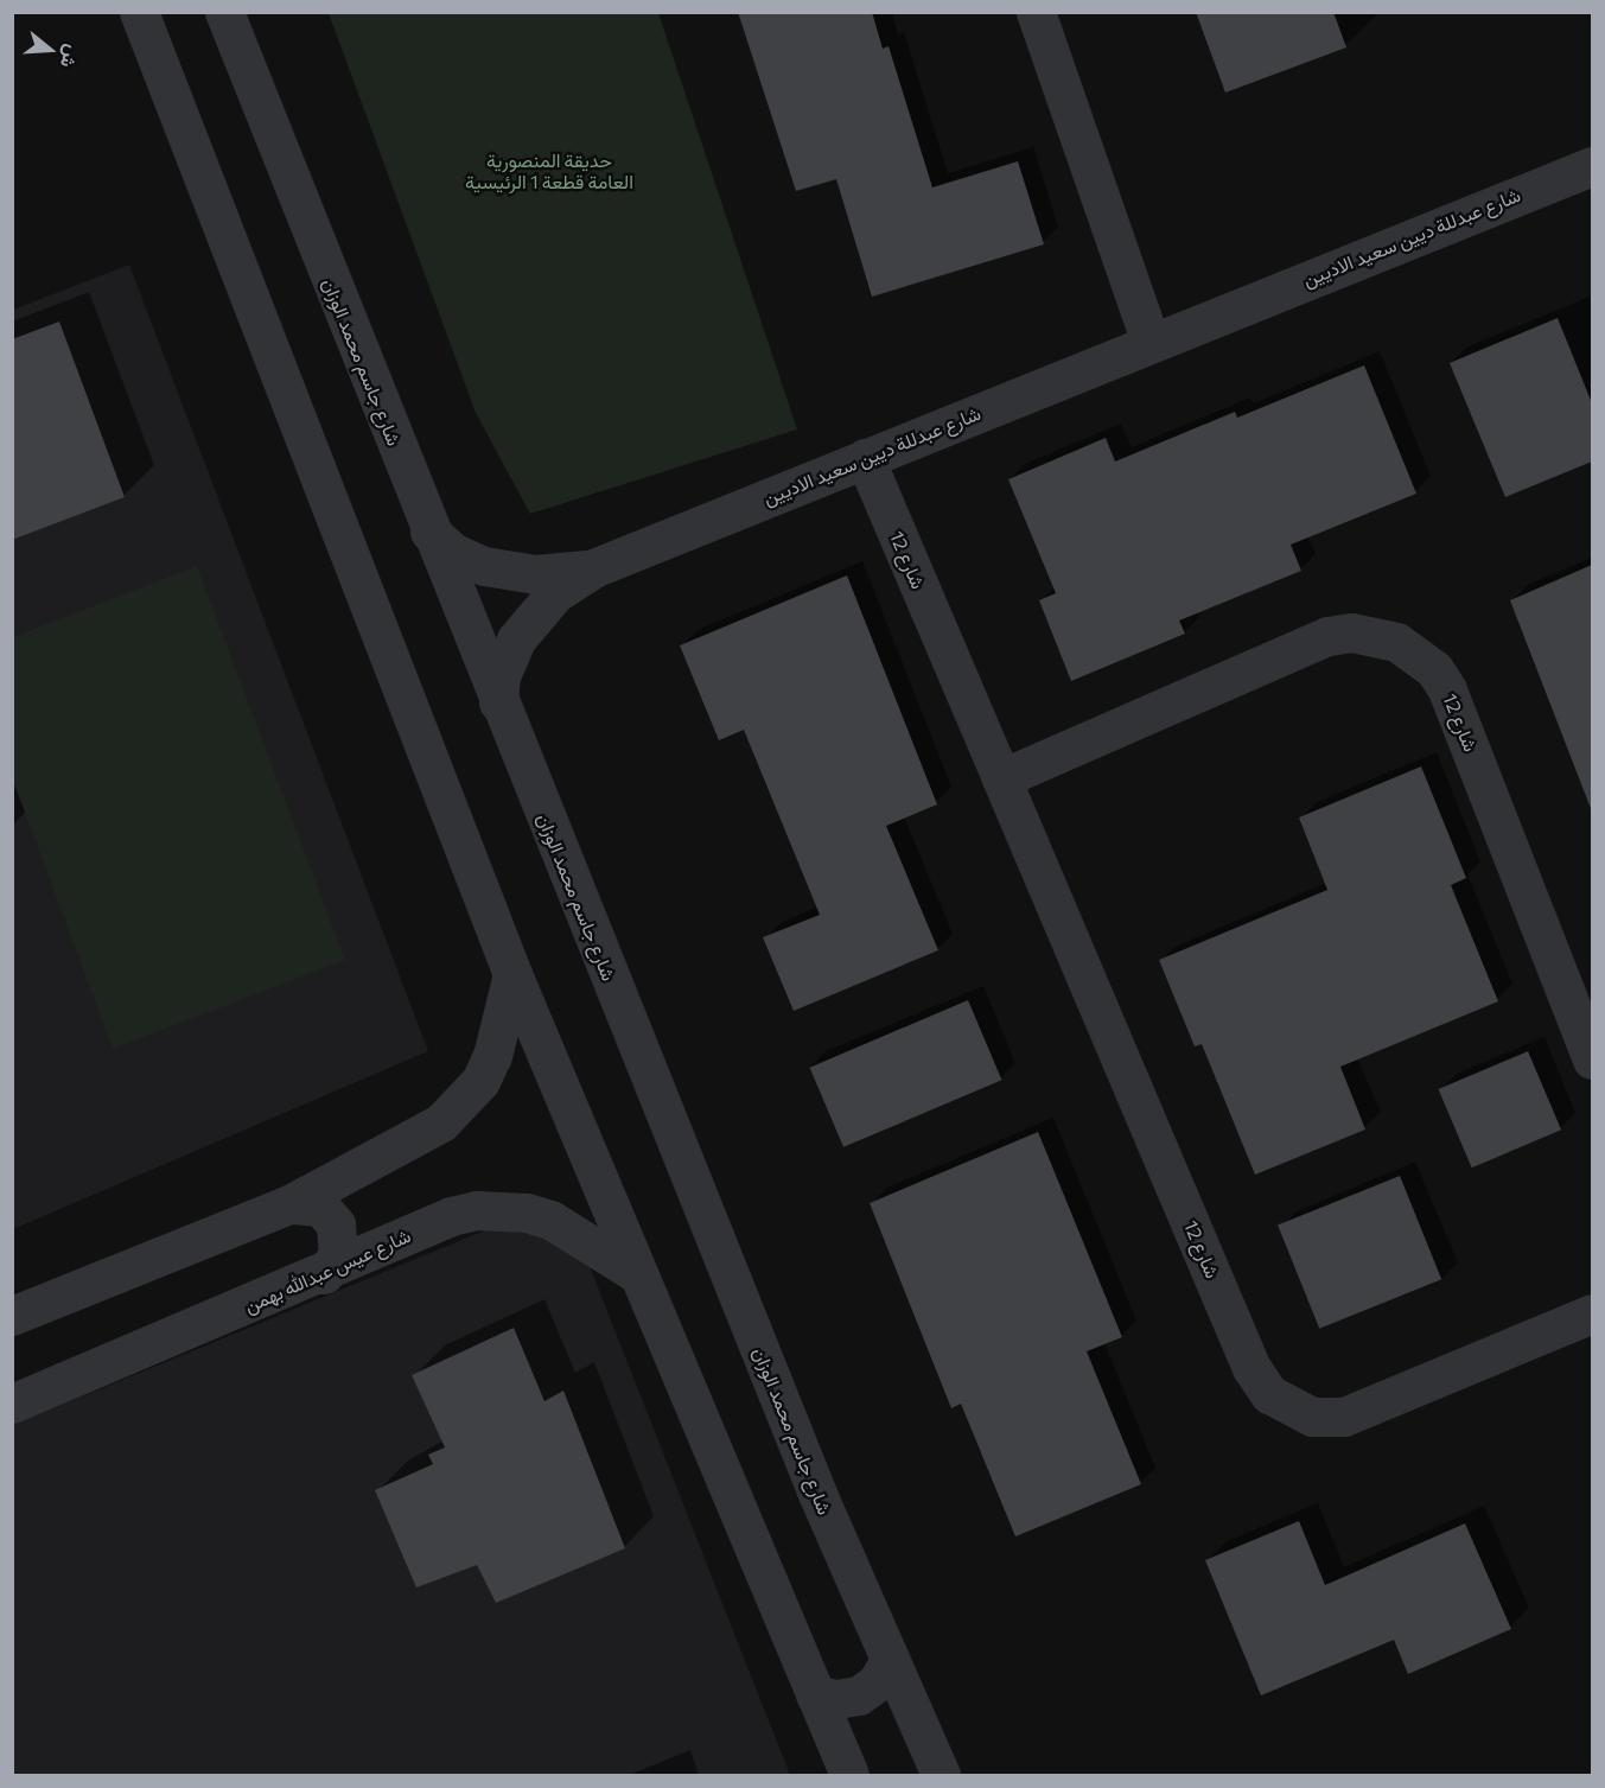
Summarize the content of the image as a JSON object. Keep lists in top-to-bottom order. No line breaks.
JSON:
{"streets":{"street":["شارع عبدللة ديين سعيد الاديين","شارع جاسم محمد الوزان","شارع 12","شارع عيس عبدالله بهمن"]},"crossings":[["شارع عبدللة ديين سعيد الاديين","شارع جاسم محمد الوزان"],["شارع عبدللة ديين سعيد الاديين","شارع 12"]],"parks":["حديقة المنصورية العامة قطعة 1 الرئيسية"],"north":"right"}
